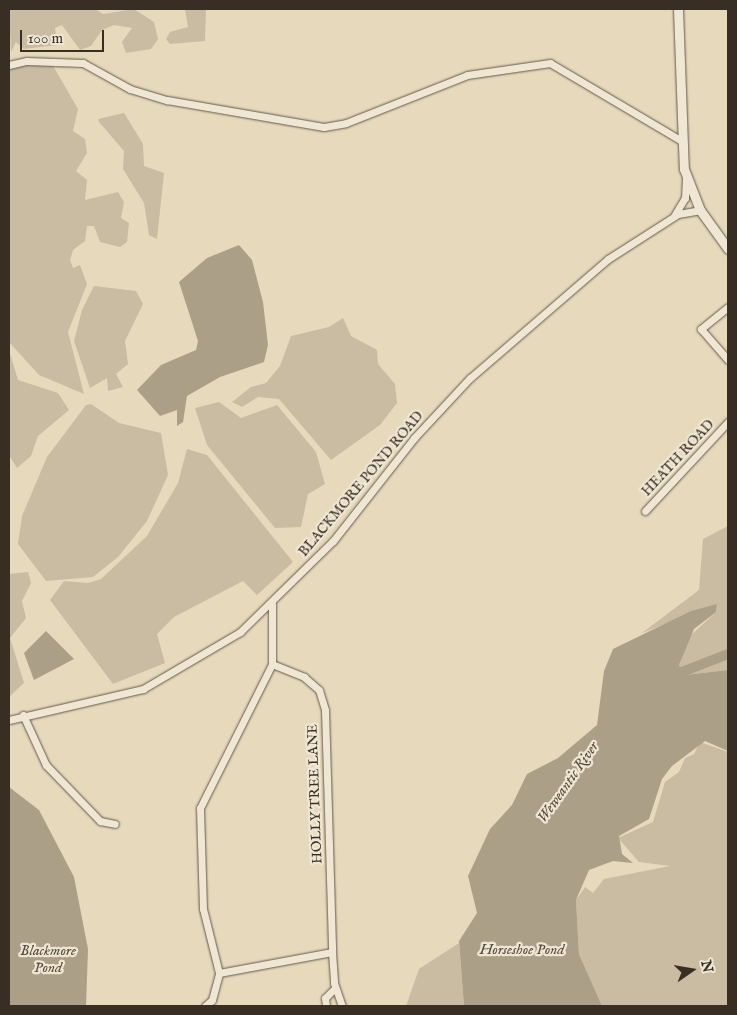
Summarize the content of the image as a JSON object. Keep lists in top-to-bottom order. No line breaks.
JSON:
{"streets":{"street":["HEATH ROAD","BLACKMORE POND ROAD","HOLLY TREE LANE"]},"water":["Weweantic River","Blackmore Pond","Horseshoe Pond"],"scale_bar":"100 m","north":"right"}
